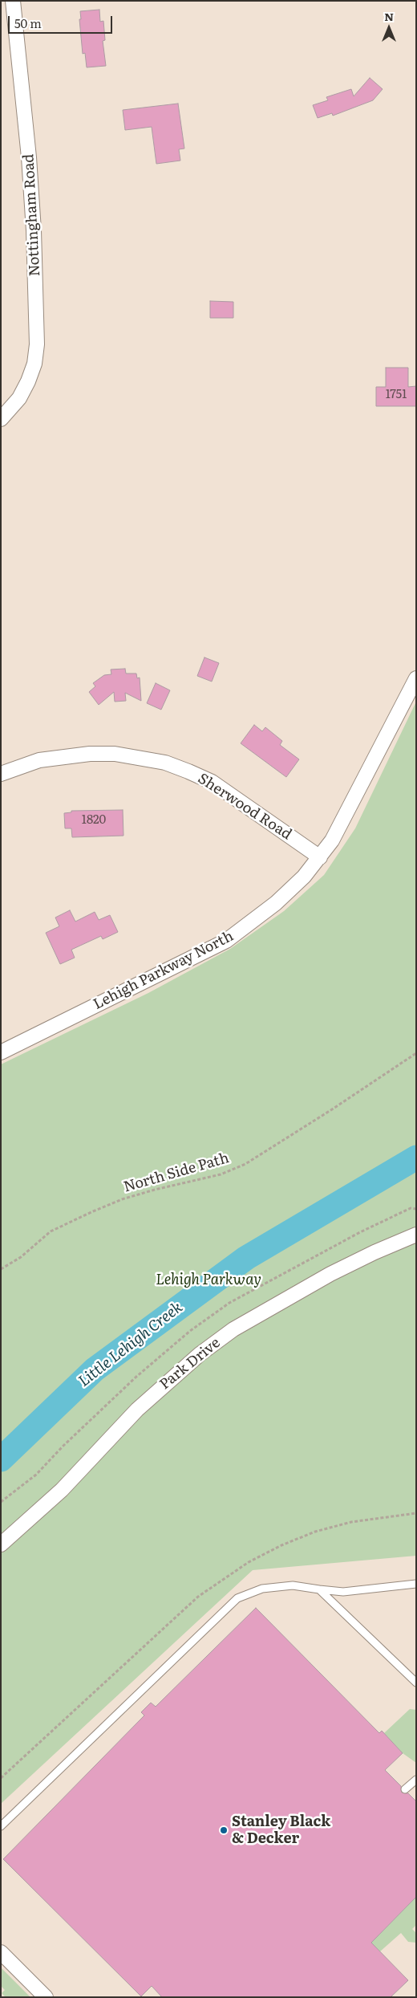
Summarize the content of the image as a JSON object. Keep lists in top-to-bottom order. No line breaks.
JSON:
{"streets":{"street":["Nottingham Road","Sherwood Road","Lehigh Parkway North","Park Drive"],"path":["North Side Path"]},"crossings":[["Sherwood Road","Lehigh Parkway North"]],"water":["Little Lehigh Creek"],"parks":["Lehigh Parkway"],"places":["Stanley Black & Decker"],"house_numbers":["1751","1820"],"scale_bar":"50 m","north":"top"}
